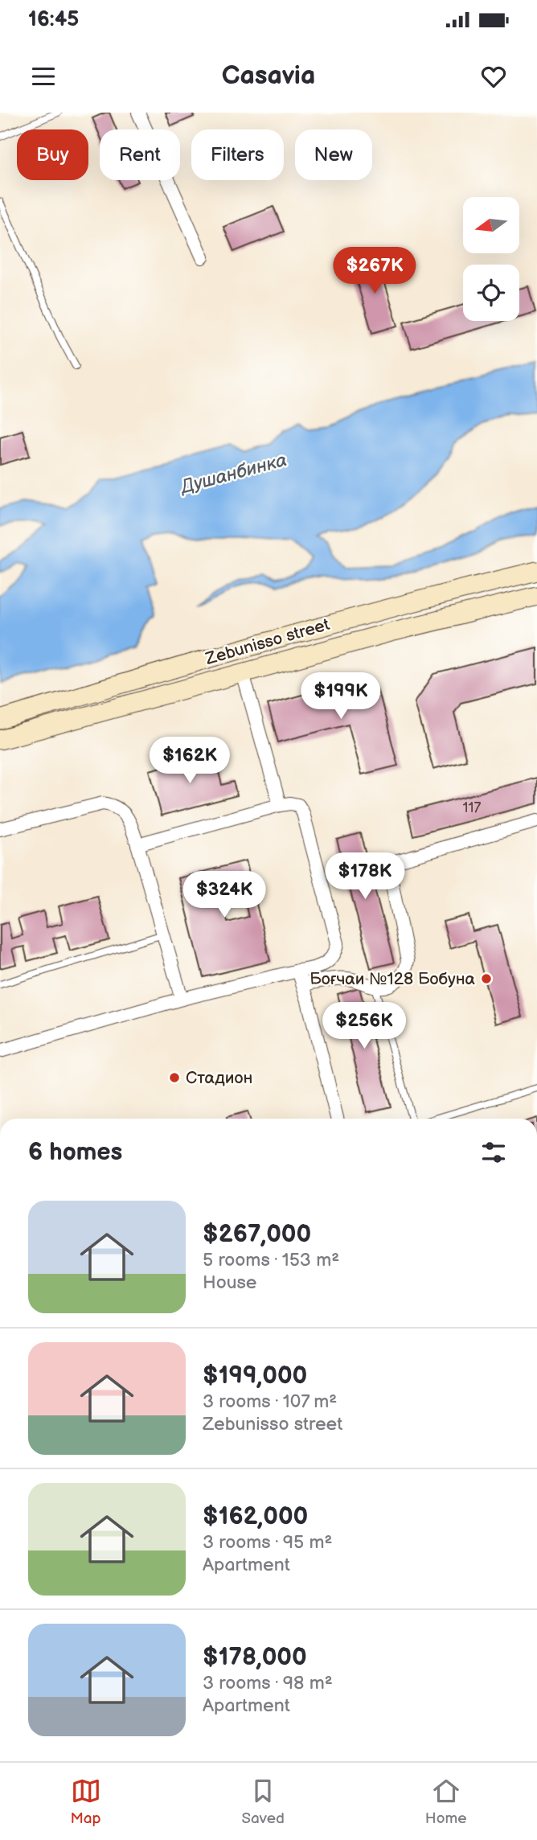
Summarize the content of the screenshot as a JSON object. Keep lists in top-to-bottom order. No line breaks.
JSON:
{"streets":{"main road":["Zebunisso street"]},"water":["Душанбинка"],"places":["Боғчаи №128 Бобуна","Стадион"],"house_numbers":["117"],"north":"left","page":{"status":"16:45","header":"Casavia","chip":["Buy","Rent","Filters","New"],"price":["$267K","$199K","$162K","$178K","$324K","$256K"],"heading":"6 homes","list":[{"name":"$267,000","note":"5 rooms · 153 m² · House"},{"name":"$199,000","note":"3 rooms · 107 m² · Zebunisso street"},{"name":"$162,000","note":"3 rooms · 95 m² · Apartment"},{"name":"$178,000","note":"3 rooms · 98 m² · Apartment"}],"tabs":["Map","Saved","Home"]}}
